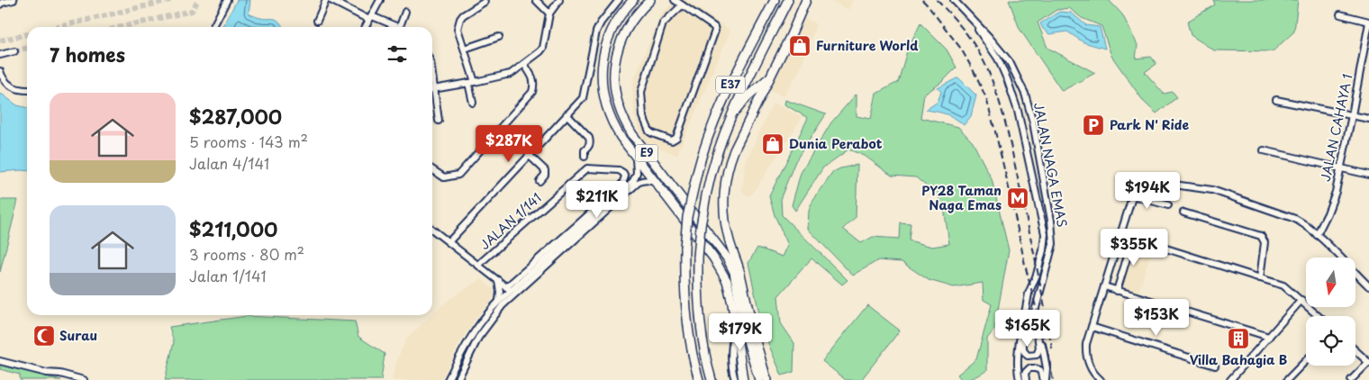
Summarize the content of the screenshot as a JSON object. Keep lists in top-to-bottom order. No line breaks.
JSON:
{"streets":{"highway":["E37","E9"],"street":["JALAN CAHAYA 1","JALAN NAGA EMAS","JALAN 1/141"]},"places":{"shop":["Furniture World","Dunia Perabot"],"parking":["Park N' Ride"],"metro station":["PY28 Taman Naga Emas"],"mosque":["Surau"],"building":["Villa Bahagia B"]},"north":"bottom","page":{"heading":"7 homes","list":[{"name":"$287,000","note":"5 rooms · 143 m² · Jalan 4/141"},{"name":"$211,000","note":"3 rooms · 80 m² · Jalan 1/141"}],"price":["$287K","$194K","$211K","$355K","$153K","$165K","$179K"]}}
